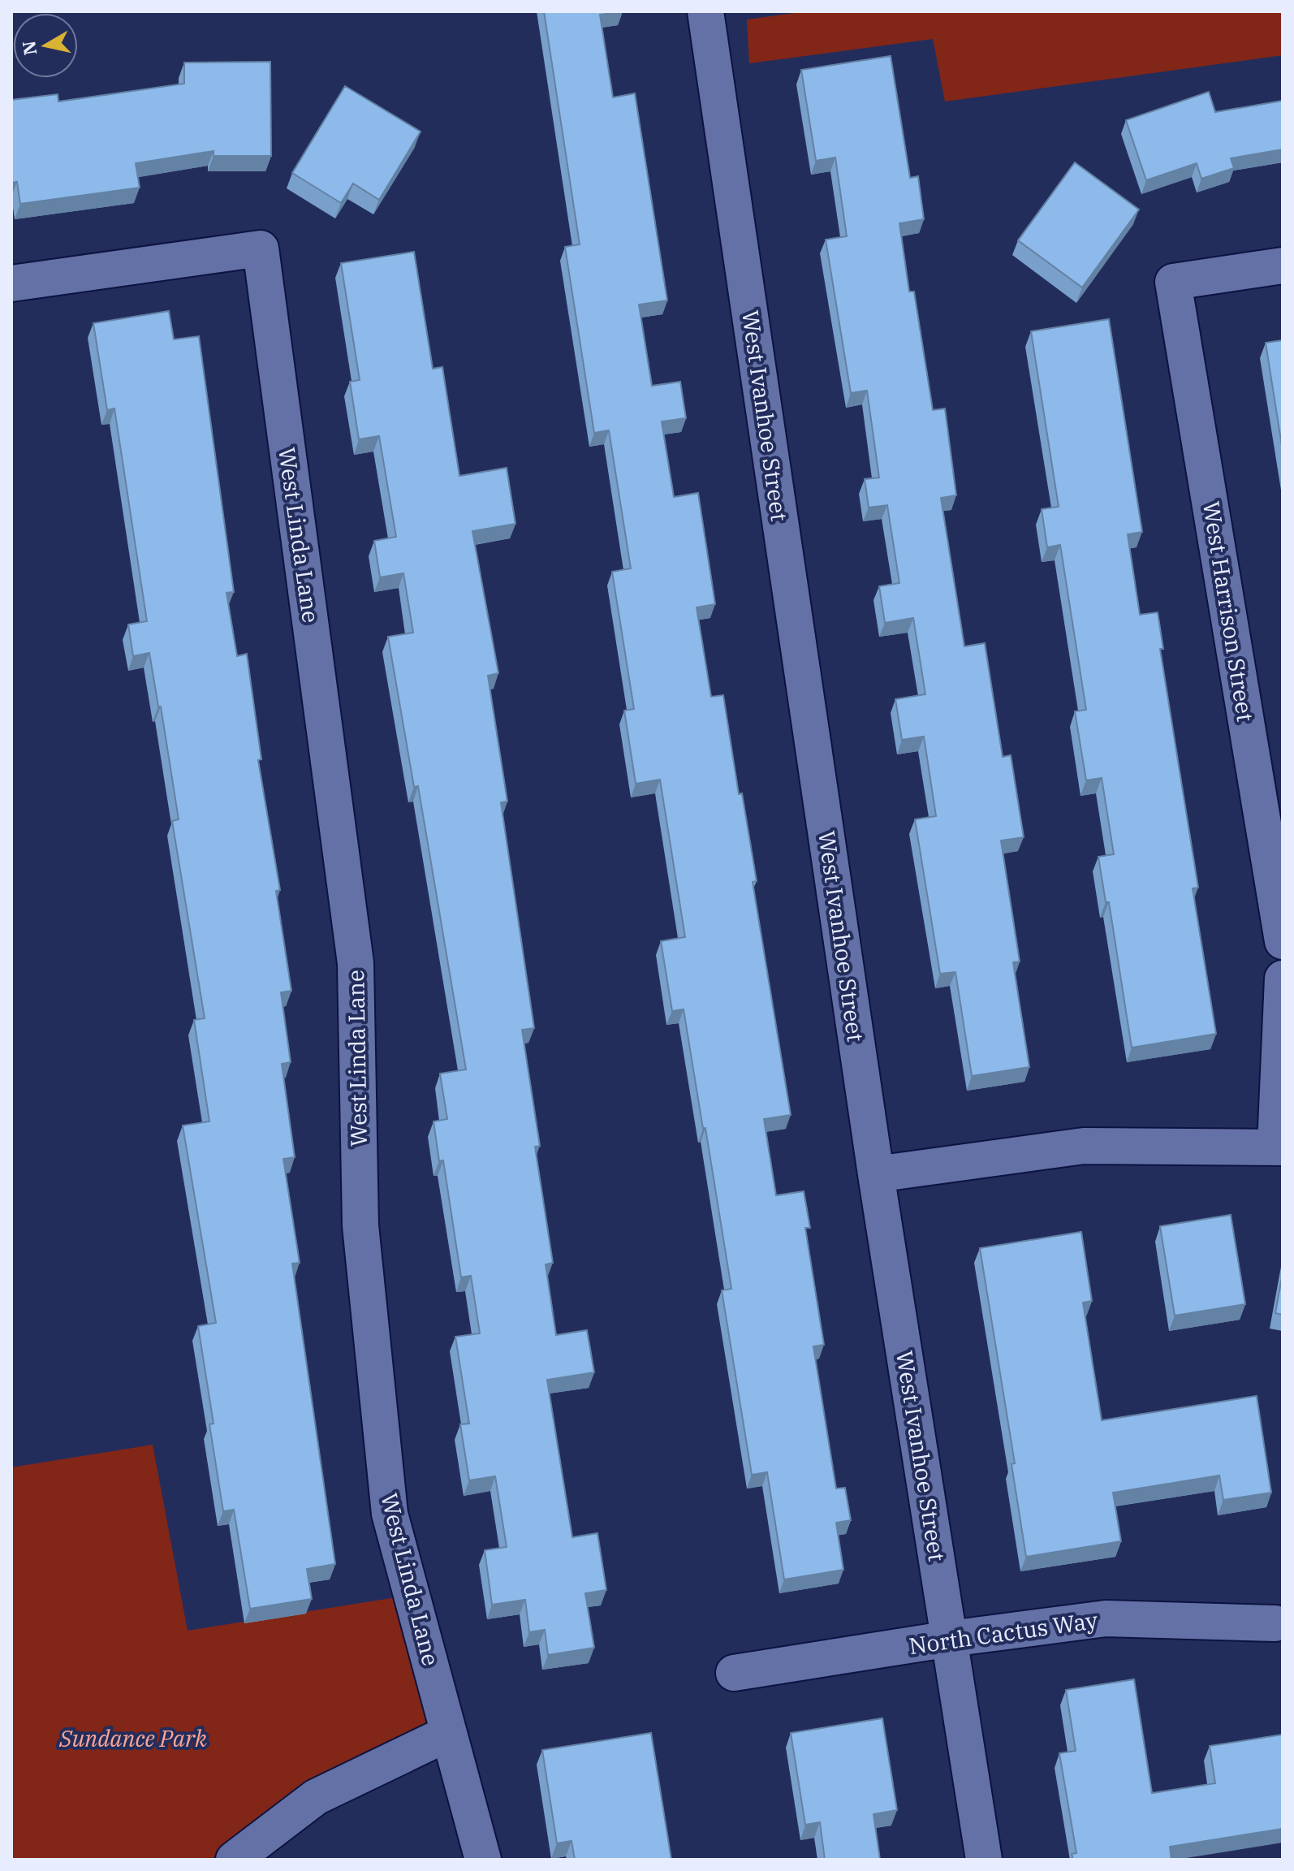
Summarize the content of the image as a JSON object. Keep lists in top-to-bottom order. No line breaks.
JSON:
{"streets":{"street":["West Ivanhoe Street","West Linda Lane","West Harrison Street","North Cactus Way"]},"crossings":[["West Ivanhoe Street","North Cactus Way"]],"parks":["Sundance Park"],"north":"left"}
